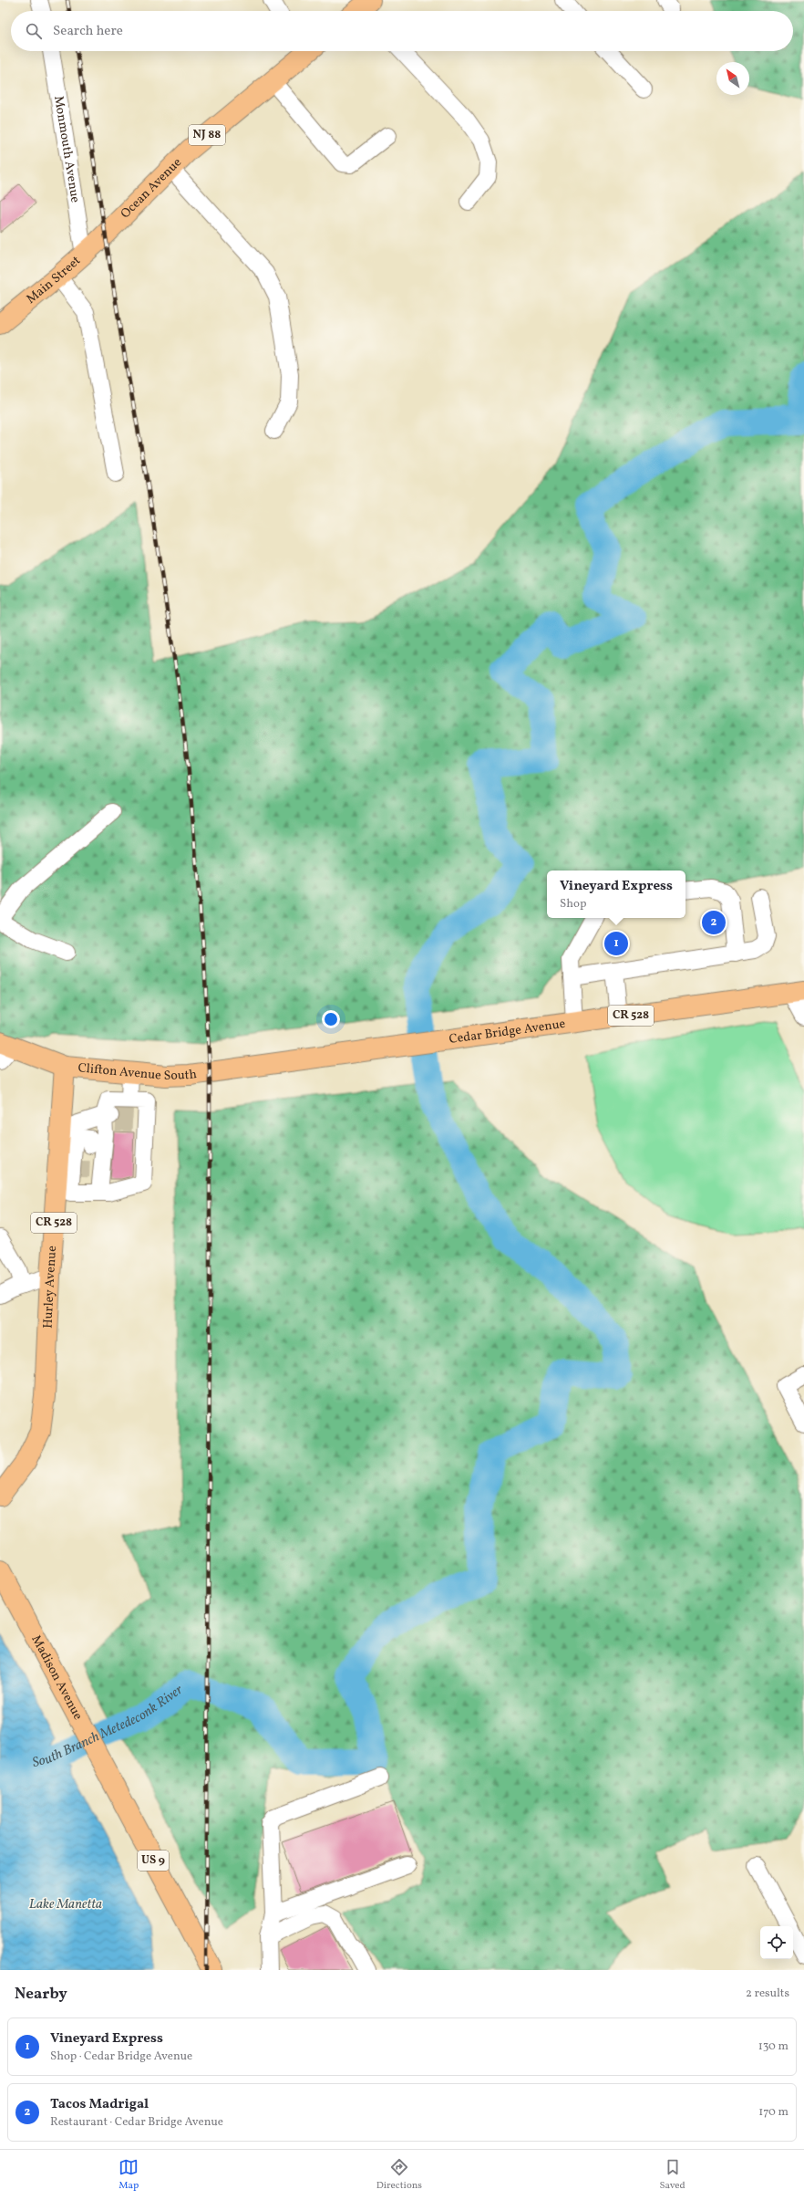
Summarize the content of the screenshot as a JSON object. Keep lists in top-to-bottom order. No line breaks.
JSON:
{"streets":{"main road":["NJ 88","Ocean Avenue","Main Street","CR 528","Cedar Bridge Avenue","Clifton Avenue South","Hurley Avenue","Madison Avenue","US 9"],"street":["Monmouth Avenue"]},"crossings":[["Monmouth Avenue","Main Street"],["Ocean Avenue","Main Street"],["Cedar Bridge Avenue","Clifton Avenue South"],["Clifton Avenue South","Hurley Avenue"]],"water":["South Branch Metedeconk River","Lake Manetta"],"north":"top left","page":{"search":"Search here","popup":["Vineyard Express","Shop"],"pins":["2","1"],"heading":["Nearby","2 results"],"list":[{"mark":"1","name":"Vineyard Express","note":"Shop · Cedar Bridge Avenue","value":"130 m"},{"mark":"2","name":"Tacos Madrigal","note":"Restaurant · Cedar Bridge Avenue","value":"170 m"}],"nav":["Map","Directions","Saved"]}}
